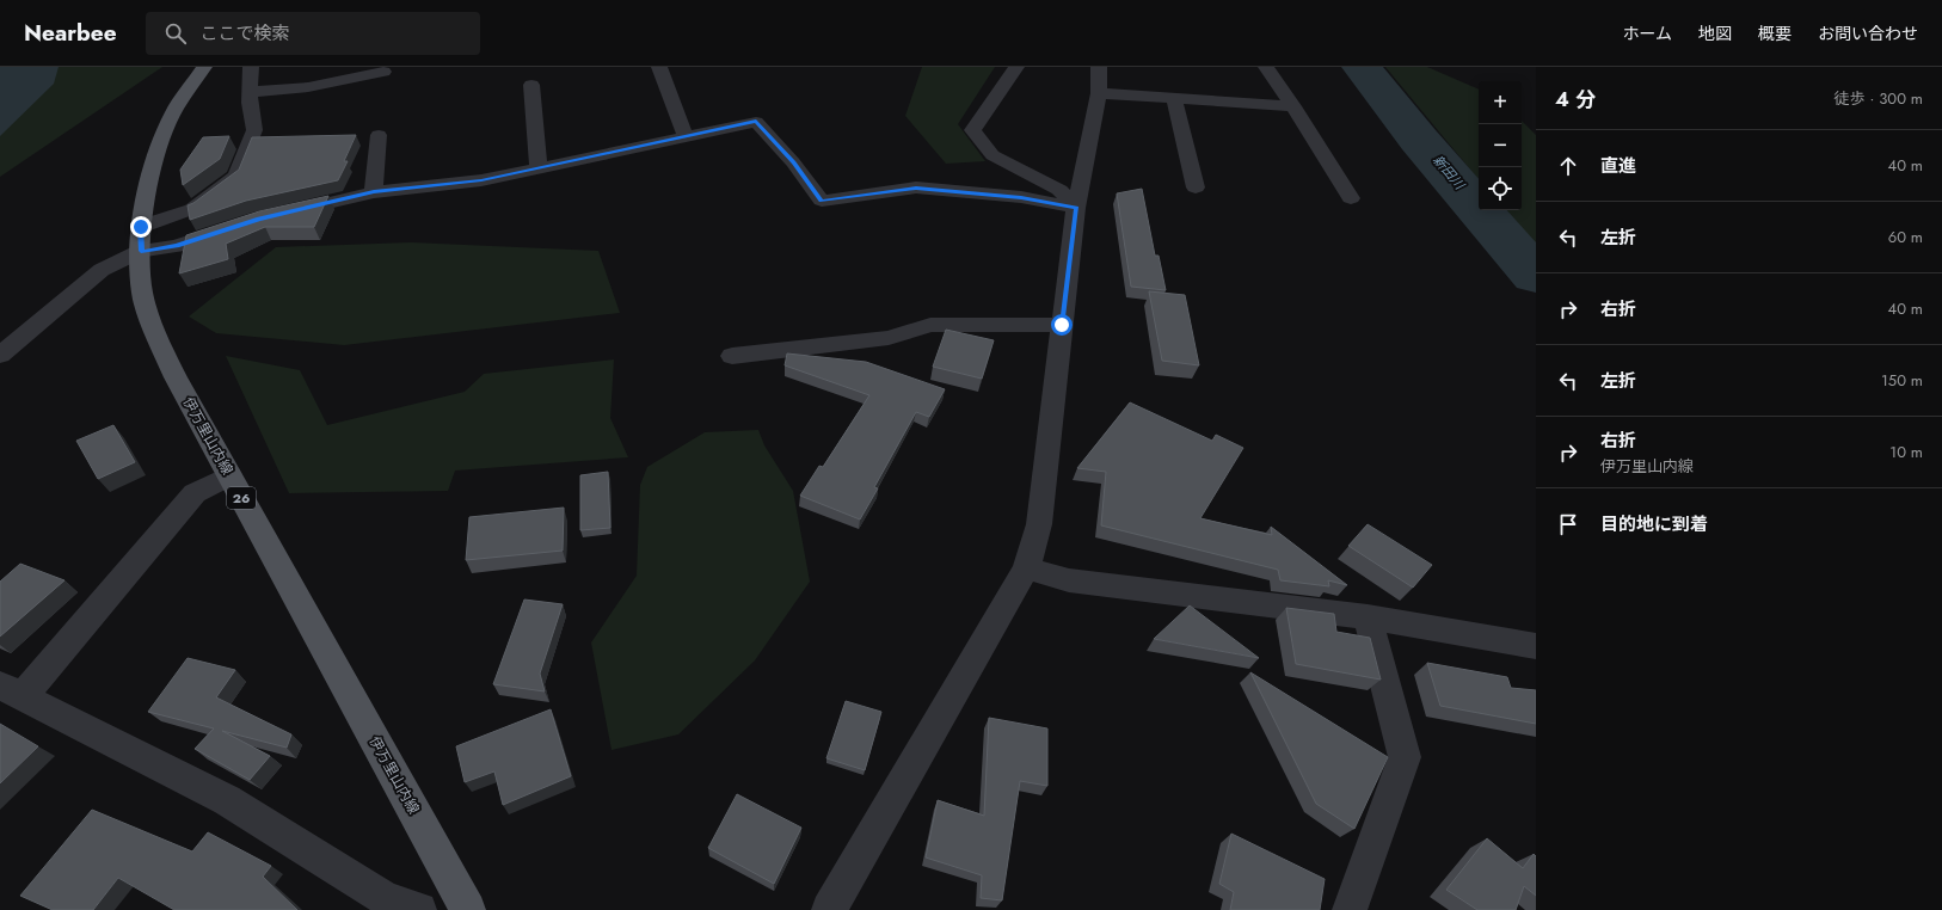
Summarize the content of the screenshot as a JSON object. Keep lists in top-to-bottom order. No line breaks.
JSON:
{"streets":{"main road":["伊万里山内線","26"]},"water":["新田川"],"page":{"header":"Nearbee","search":"ここで検索","nav":["ホーム","地図","概要","お問い合わせ"],"heading":["4 分","徒歩 · 300 m"],"map_buttons":["+","−"],"list":[["直進","40 m"],["左折","60 m"],["右折","40 m"],["左折","150 m"],["右折","伊万里山内線","10 m"],"目的地に到着"]}}
